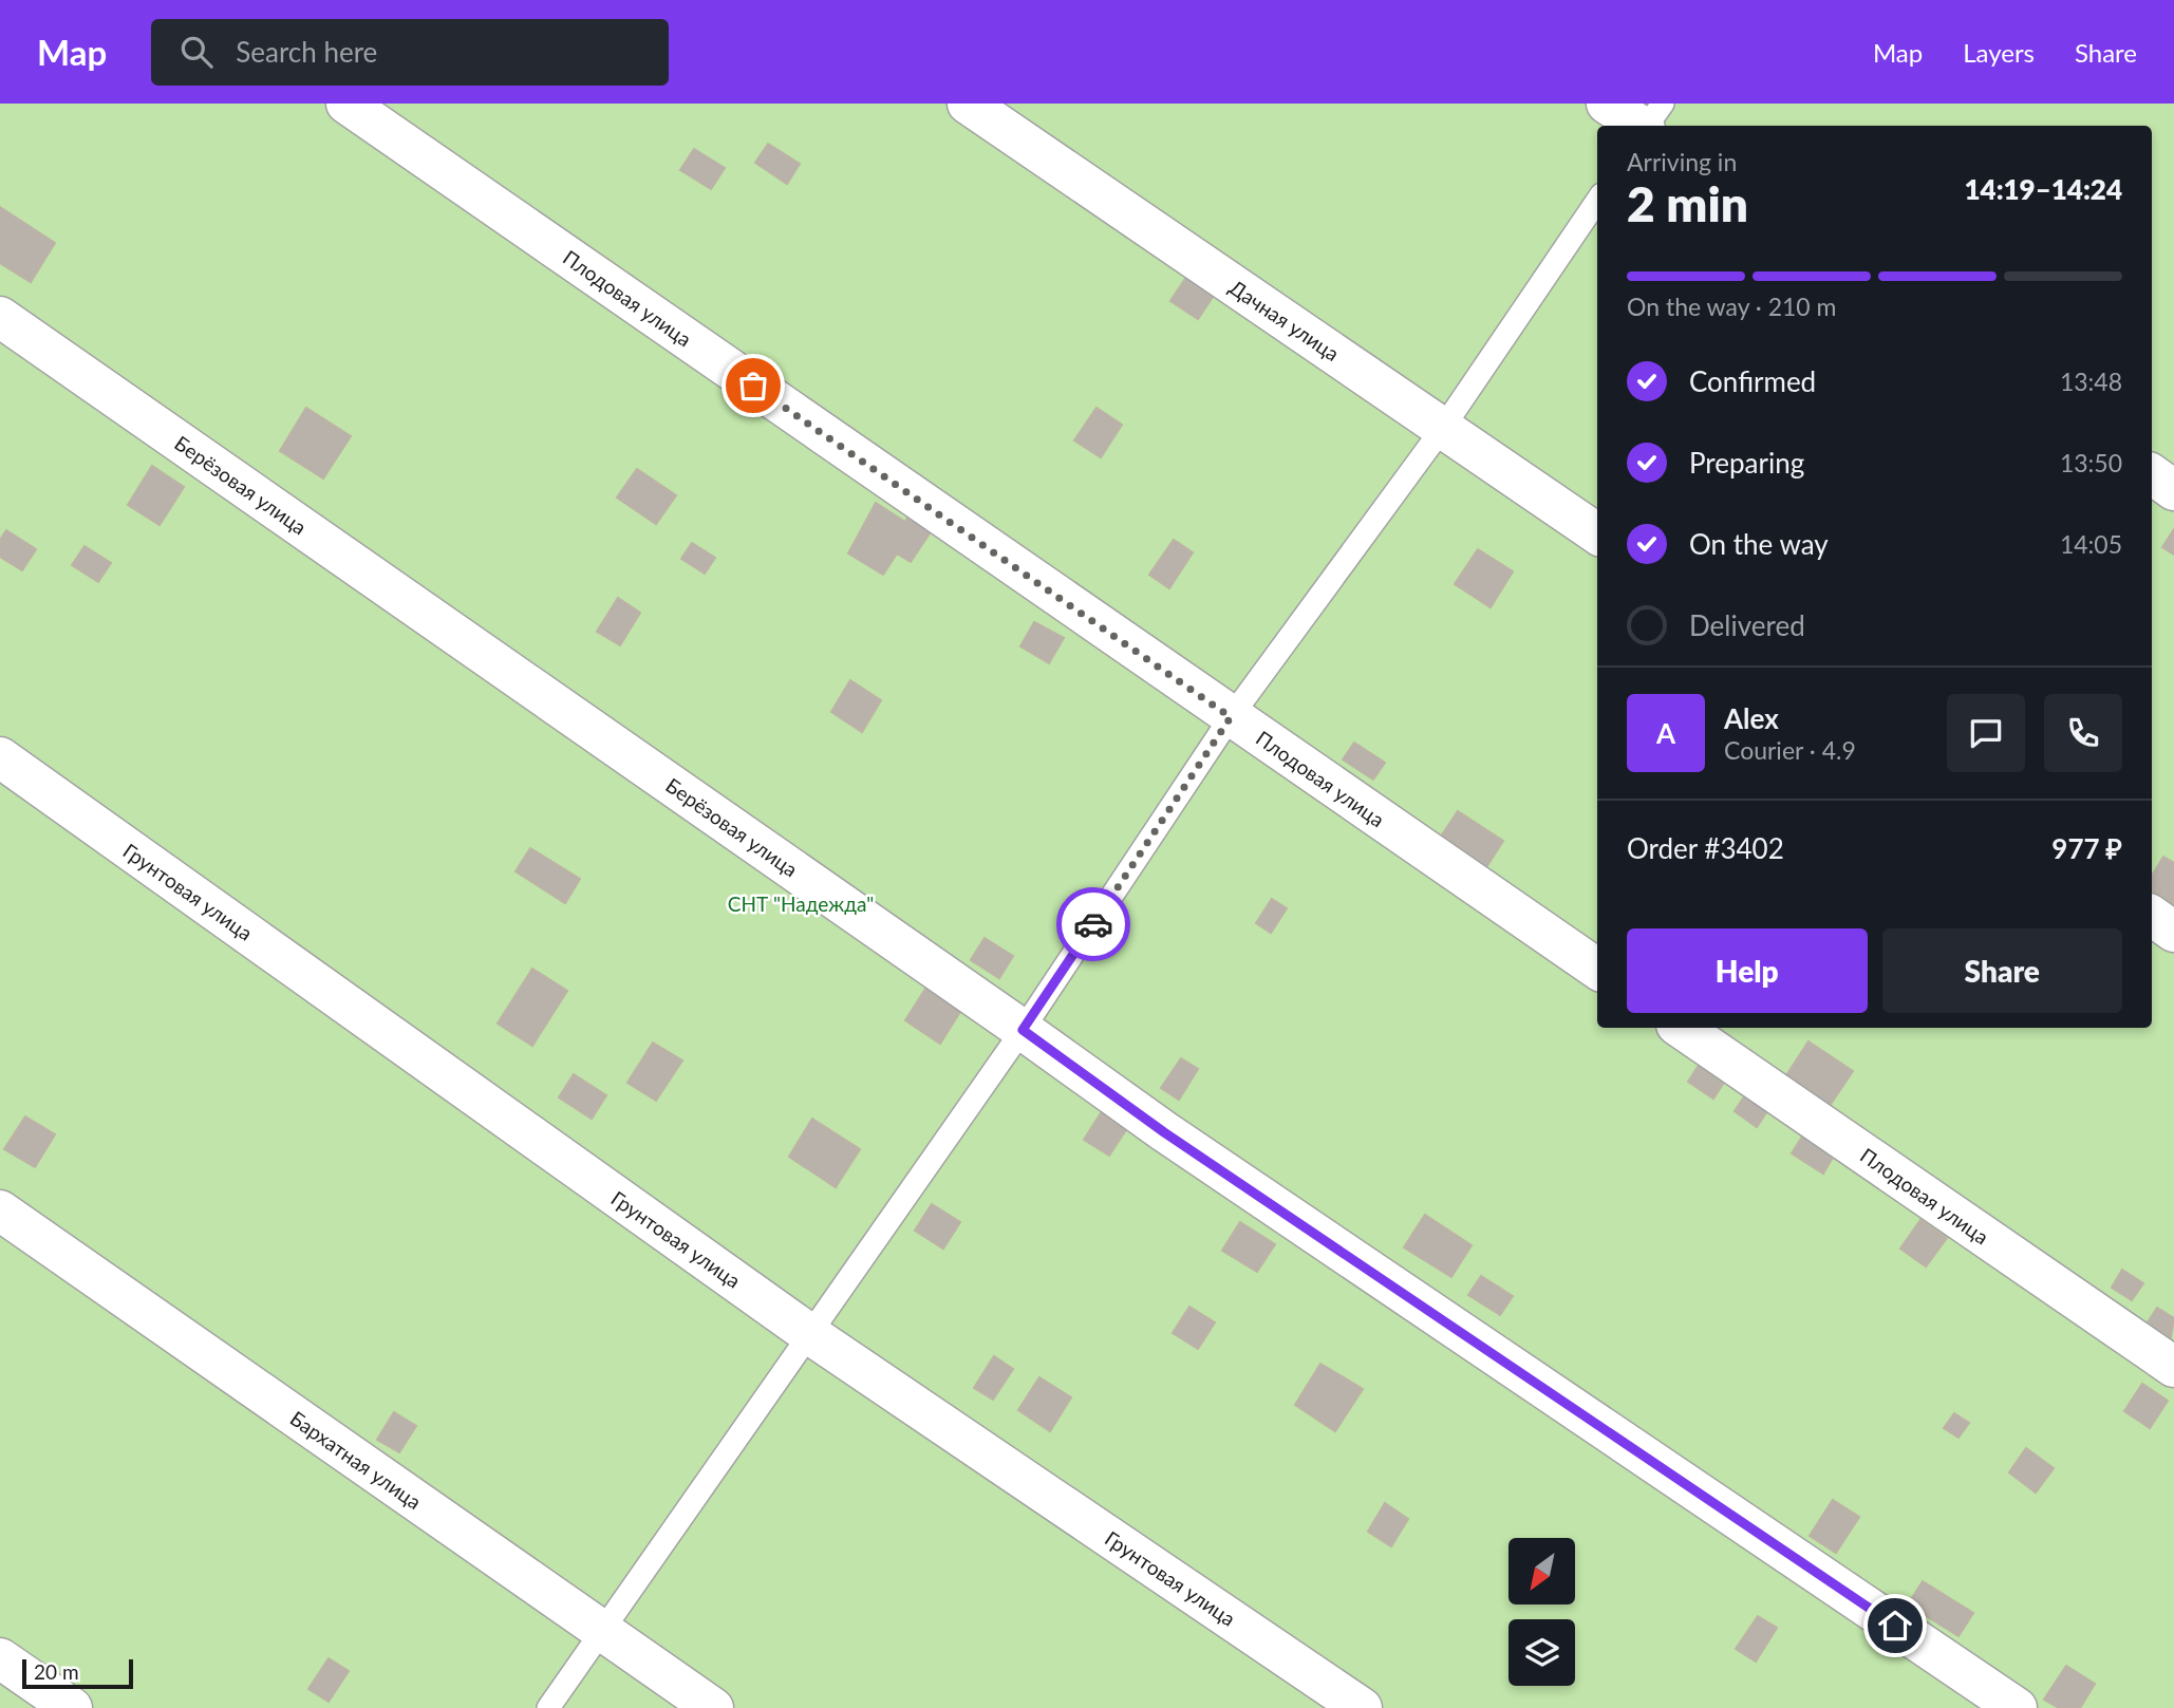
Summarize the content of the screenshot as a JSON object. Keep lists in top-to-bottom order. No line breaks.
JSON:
{"streets":{"street":["Плодовая улица","Дачная улица","Берёзовая улица","Грунтовая улица","Бархатная улица"]},"parks":["СНТ \"Надежда\""],"scale_bar":"20 m","north":"bottom left","page":{"header":"Map","search":"Search here","nav":["Map","Layers","Share"],"heading":["2 min","Arriving in","14:19–14:24"],"panel":["Alex","Courier · 4.9","Order #3402","977 ₽"],"bar":"On the way · 210 m","list":[["Confirmed","13:48"],["Preparing","13:50"],["On the way","14:05"],"Delivered"],"round":"A","buttons":["Help","Share"],"scale":"20 m"}}
